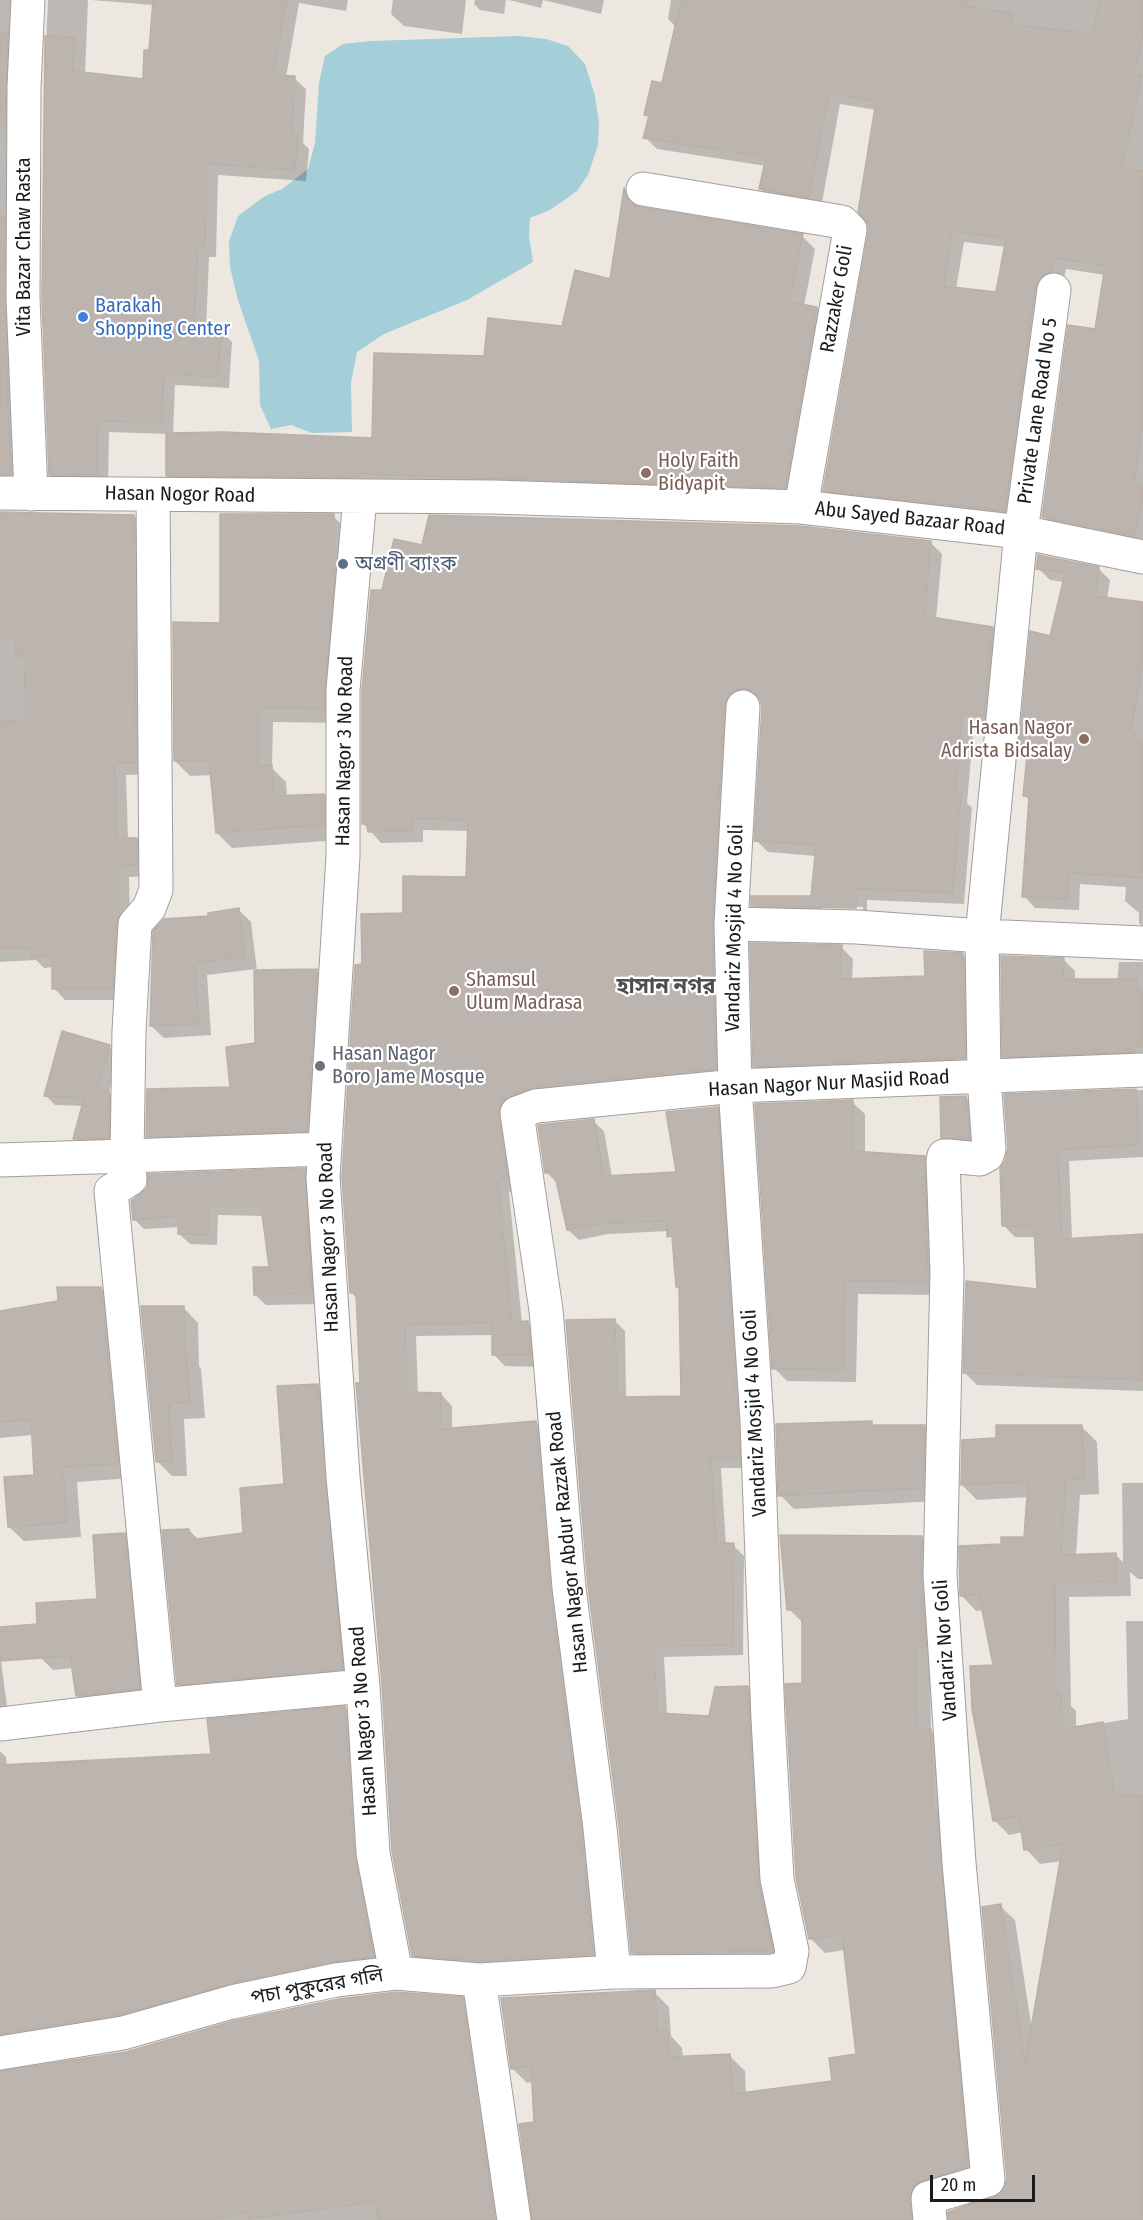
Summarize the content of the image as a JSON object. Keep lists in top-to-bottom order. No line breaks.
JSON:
{"streets":{"street":["Vita Bazar Chaw Rasta","Razzaker Goli","Private Lane Road No 5","Hasan Nogor Road","Abu Sayed Bazaar Road","Hasan Nagor 3 No Road","Vandariz Mosjid 4 No Goli","Hasan Nagor Nur Masjid Road","Hasan Nagor Abdur Razzak Road","Vandariz Nor Goli","পচা পুকুরের গলি"]},"crossings":[["Vita Bazar Chaw Rasta","Hasan Nogor Road"],["Razzaker Goli","Abu Sayed Bazaar Road"],["Private Lane Road No 5","Abu Sayed Bazaar Road"],["Hasan Nogor Road","Abu Sayed Bazaar Road"],["Hasan Nogor Road","Hasan Nagor 3 No Road"],["Abu Sayed Bazaar Road","Hasan Nagor 3 No Road"],["Abu Sayed Bazaar Road","Hasan Nagor Nur Masjid Road"],["Abu Sayed Bazaar Road","Vandariz Nor Goli"],["Hasan Nagor 3 No Road","পচা পুকুরের গলি"],["Vandariz Mosjid 4 No Goli","Hasan Nagor Nur Masjid Road"],["Vandariz Mosjid 4 No Goli","Hasan Nagor Abdur Razzak Road"],["Vandariz Mosjid 4 No Goli","পচা পুকুরের গলি"],["Hasan Nagor Nur Masjid Road","Hasan Nagor Abdur Razzak Road"],["Hasan Nagor Nur Masjid Road","Vandariz Nor Goli"],["Hasan Nagor Abdur Razzak Road","পচা পুকুরের গলি"]],"districts":["হাসান নগর"],"places":["Barakah Shopping Center","Holy Faith Bidyapit","অগ্রণী ব্যাংক","Hasan Nagor Adrista Bidsalay","Shamsul Ulum Madrasa","Hasan Nagor Boro Jame Mosque"],"scale_bar":"20 m"}
